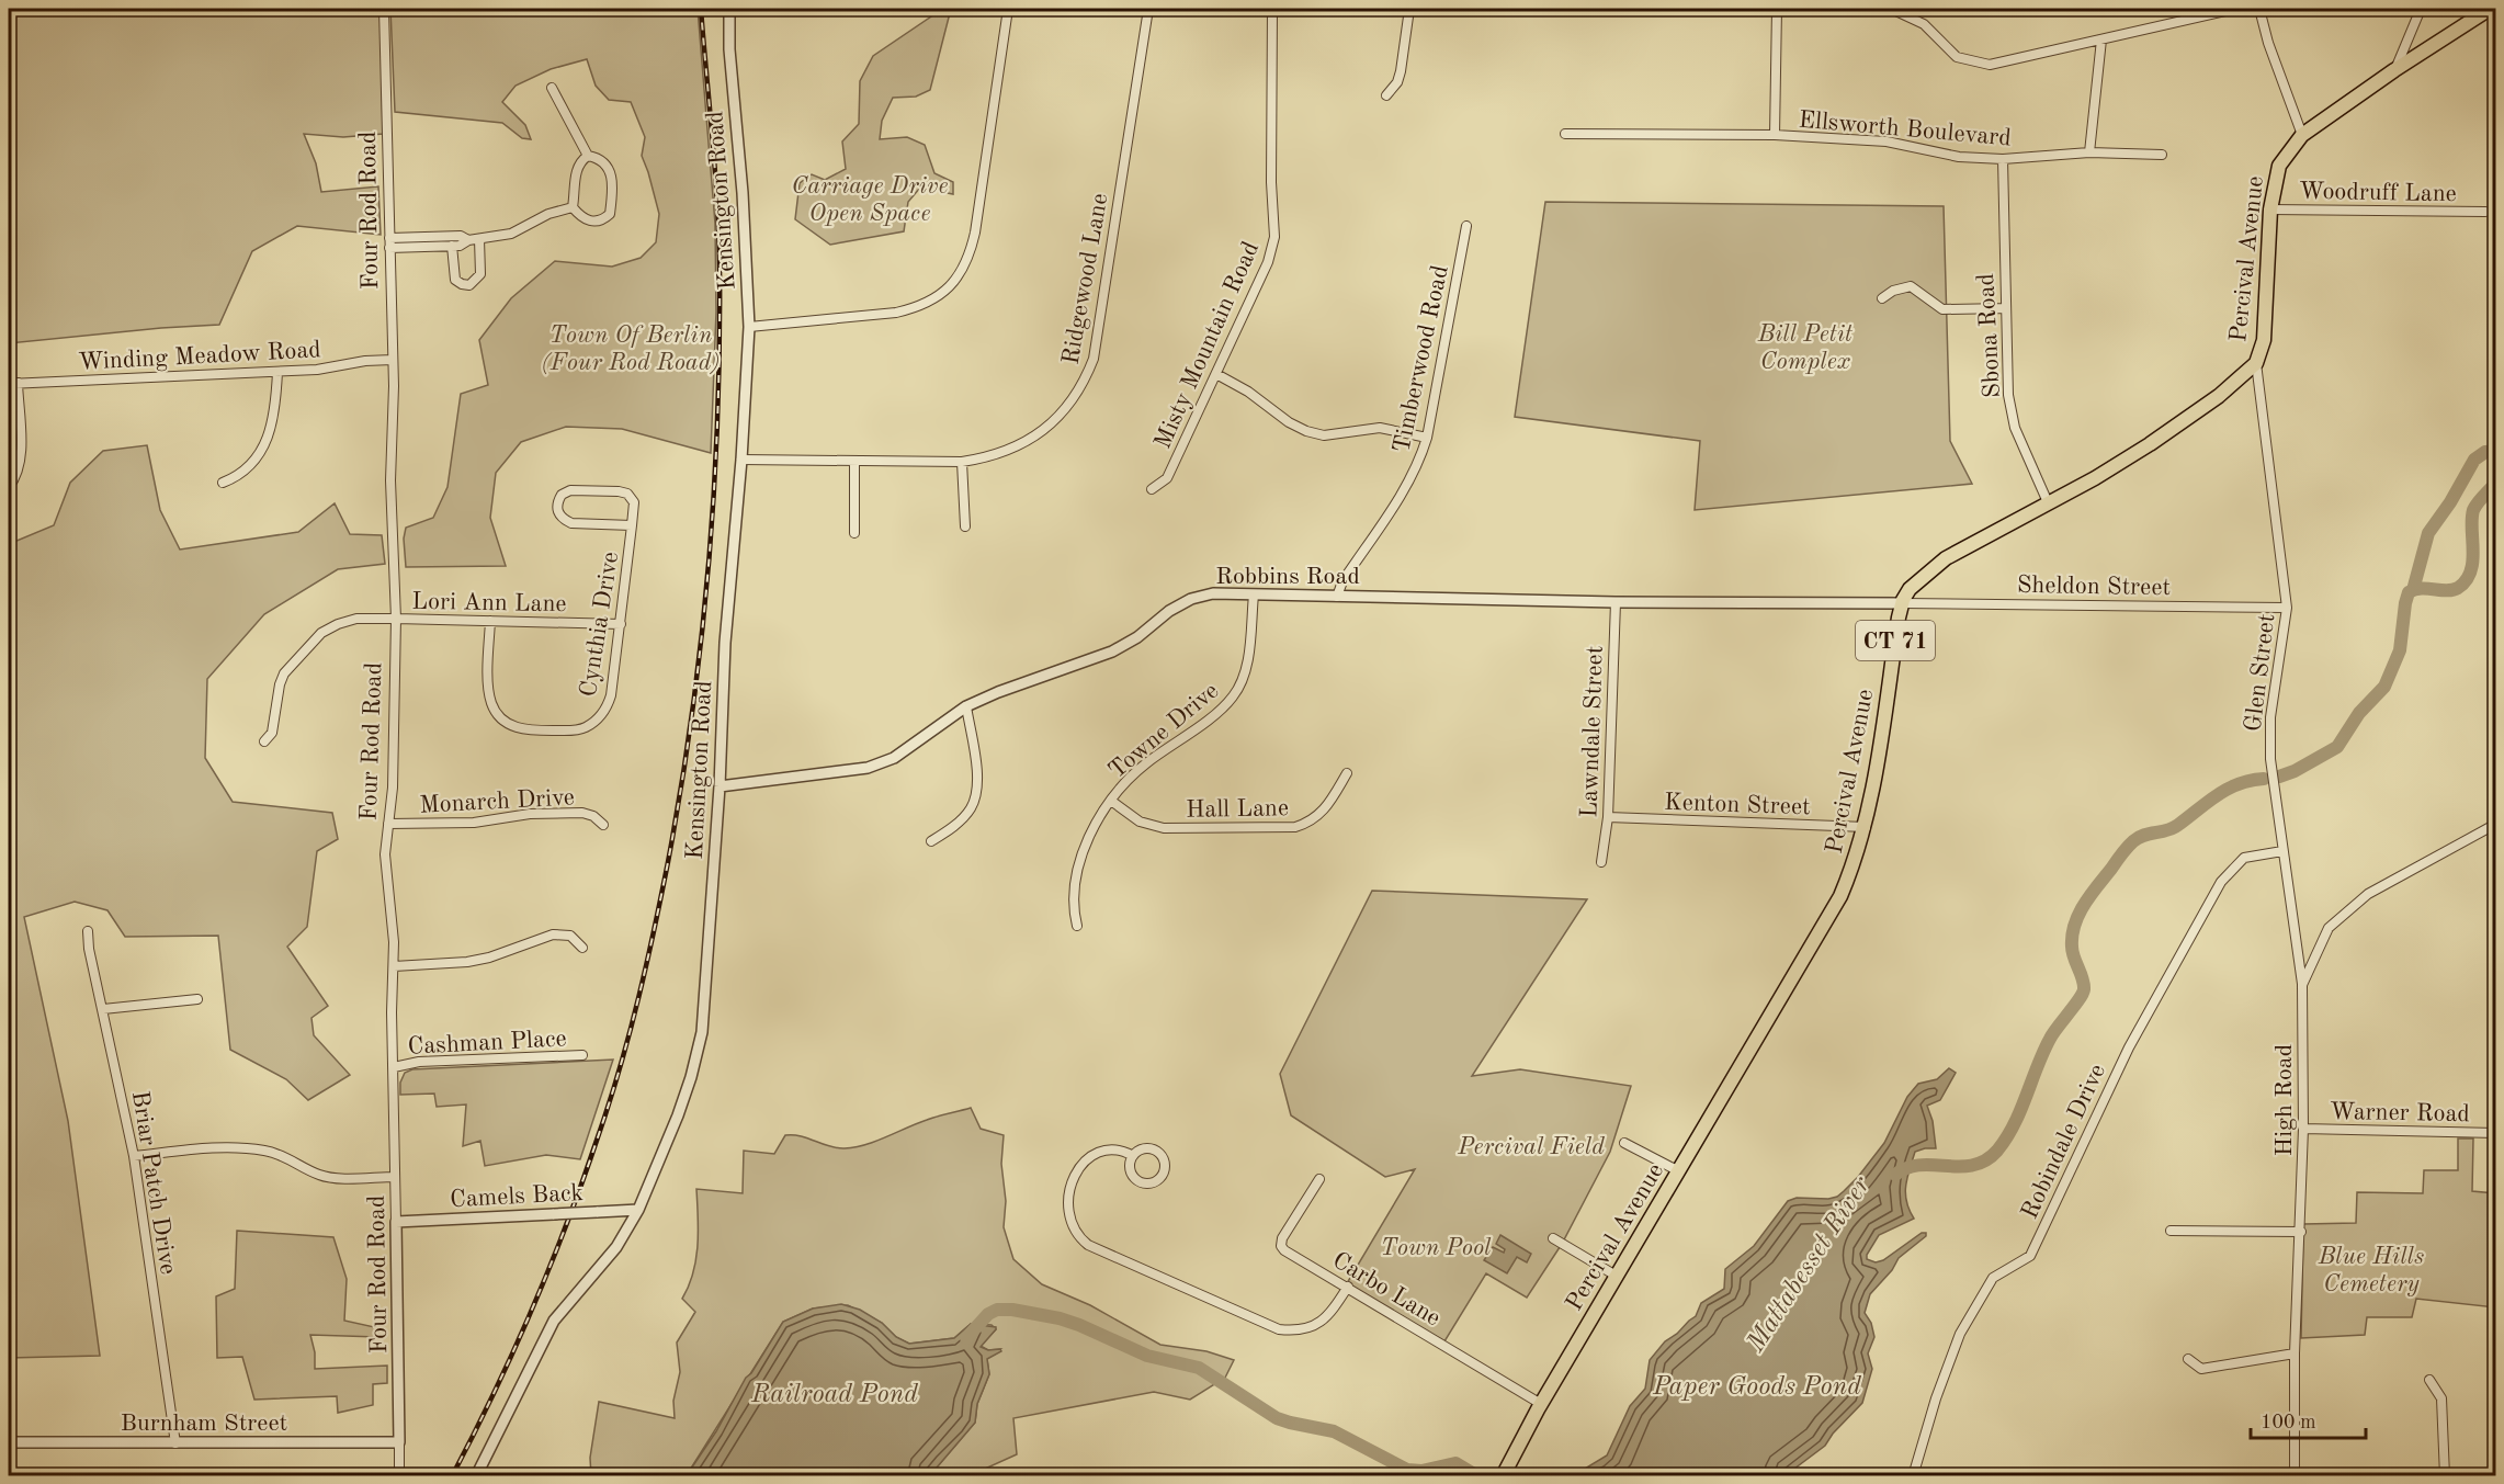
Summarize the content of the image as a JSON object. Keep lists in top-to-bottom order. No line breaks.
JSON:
{"streets":{"main road":["Percival Avenue","CT 71"],"street":["Ellsworth Boulevard","Woodruff Lane","Kensington Road","Four Rod Road","Ridgewood Lane","Sbona Road","Misty Mountain Road","Winding Meadow Road","Timberwood Road","Robbins Road","Sheldon Street","Lori Ann Lane","Cynthia Drive","Glen Street","Towne Drive","Lawndale Street","Monarch Drive","Kenton Street","Hall Lane","Cashman Place","High Road","Warner Road","Robindale Drive","Briar Patch Drive","Camels Back","Carbo Lane","Burnham Street"]},"crossings":[["Ellsworth Boulevard","Sbona Road"],["Woodruff Lane","Percival Avenue"],["Kensington Road","Ridgewood Lane"],["Kensington Road","Robbins Road"],["Kensington Road","Camels Back"],["Four Rod Road","Winding Meadow Road"],["Four Rod Road","Lori Ann Lane"],["Four Rod Road","Monarch Drive"],["Four Rod Road","Cashman Place"],["Four Rod Road","Camels Back"],["Four Rod Road","Burnham Street"],["Percival Avenue","Sbona Road"],["Percival Avenue","Robbins Road"],["Percival Avenue","Sheldon Street"],["Percival Avenue","Glen Street"],["Percival Avenue","Kenton Street"],["Percival Avenue","Carbo Lane"],["Timberwood Road","Robbins Road"],["Robbins Road","Sheldon Street"],["Robbins Road","Towne Drive"],["Robbins Road","Lawndale Street"],["Sheldon Street","Glen Street"],["Lori Ann Lane","Cynthia Drive"],["Glen Street","High Road"],["Glen Street","Robindale Drive"],["Towne Drive","Hall Lane"],["Lawndale Street","Kenton Street"],["High Road","Warner Road"],["Briar Patch Drive","Burnham Street"]],"water":["Mattabesset River","Paper Goods Pond","Railroad Pond"],"parks":["Carriage Drive Open Space","Bill Petit Complex","Town Of Berlin (Four Rod Road)","Percival Field","Town Pool","Blue Hills Cemetery"],"scale_bar":"100 m"}
